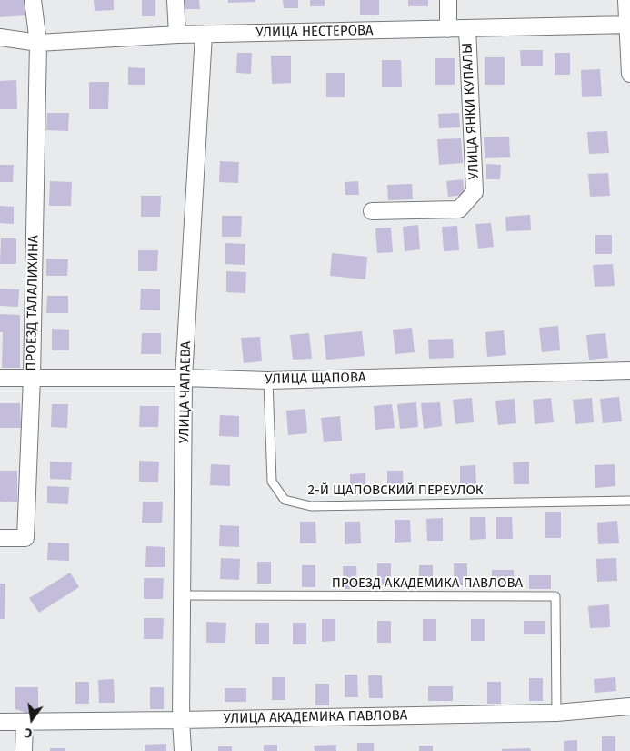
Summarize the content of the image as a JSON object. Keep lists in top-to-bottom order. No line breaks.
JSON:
{"streets":{"street":["УЛИЦА НЕСТЕРОВА","УЛИЦА ЯНКИ КУПАЛЫ","ПРОЕЗД ТАЛАЛИХИНА","УЛИЦА ЩАПОВА","УЛИЦА ЧАПАЕВА","УЛИЦА АКАДЕМИКА ПАВЛОВА"],"lane":["2-Й ЩАПОВСКИЙ ПЕРЕУЛОК","ПРОЕЗД АКАДЕМИКА ПАВЛОВА"]},"crossings":[["УЛИЦА НЕСТЕРОВА","УЛИЦА ЯНКИ КУПАЛЫ"],["УЛИЦА НЕСТЕРОВА","ПРОЕЗД ТАЛАЛИХИНА"],["УЛИЦА НЕСТЕРОВА","УЛИЦА ЧАПАЕВА"],["ПРОЕЗД ТАЛАЛИХИНА","УЛИЦА ЩАПОВА"],["УЛИЦА ЩАПОВА","УЛИЦА ЧАПАЕВА"],["УЛИЦА ЩАПОВА","2-Й ЩАПОВСКИЙ ПЕРЕУЛОК"],["УЛИЦА ЧАПАЕВА","ПРОЕЗД АКАДЕМИКА ПАВЛОВА"],["УЛИЦА ЧАПАЕВА","УЛИЦА АКАДЕМИКА ПАВЛОВА"],["ПРОЕЗД АКАДЕМИКА ПАВЛОВА","УЛИЦА АКАДЕМИКА ПАВЛОВА"]],"north":"bottom"}
